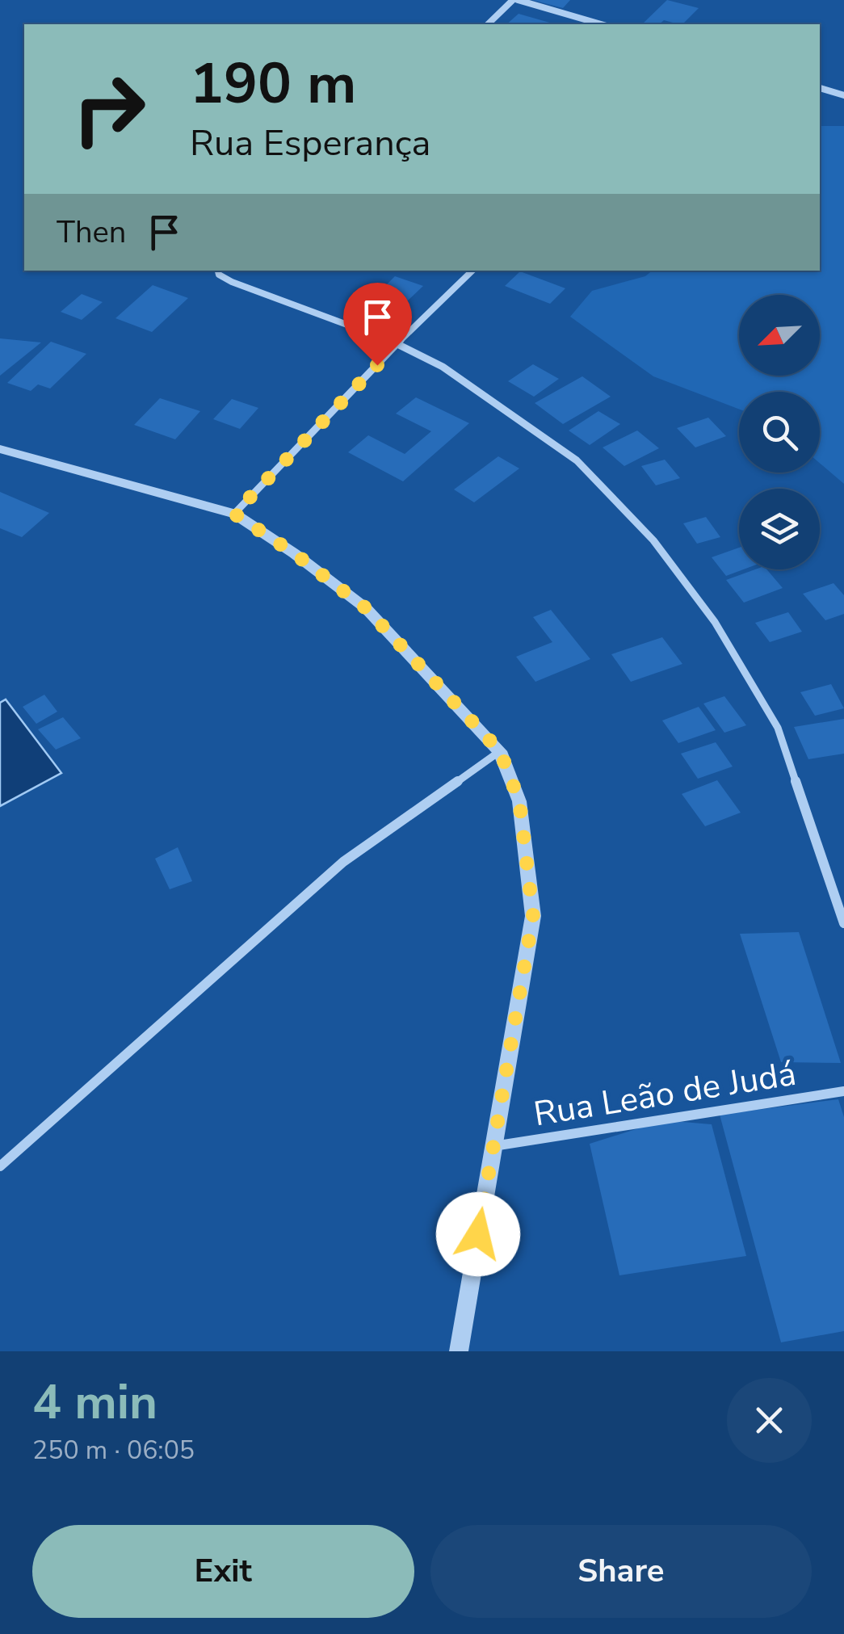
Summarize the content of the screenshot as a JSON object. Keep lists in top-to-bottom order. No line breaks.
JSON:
{"streets":{"street":["Rua Leão de Judá"]},"north":"bottom left","page":{"turn":["190 m","Rua Esperança"],"then":"Then","heading":["4 min","250 m · 06:05"],"buttons":["Exit","Share"]}}
